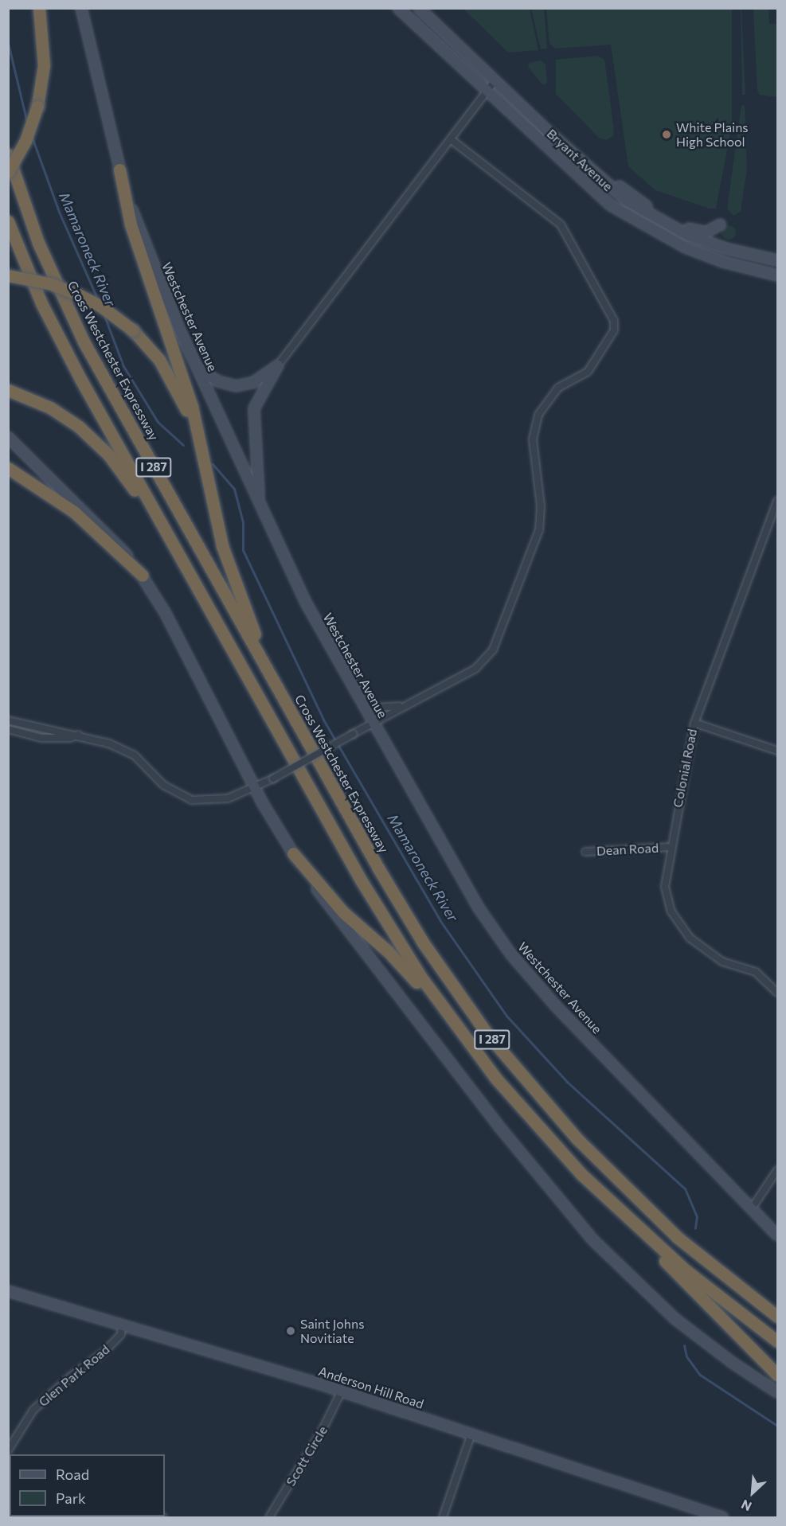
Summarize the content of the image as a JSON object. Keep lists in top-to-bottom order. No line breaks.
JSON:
{"streets":{"highway":["Cross Westchester Expressway","I 287"],"main road":["Bryant Avenue","Westchester Avenue","Anderson Hill Road"],"street":["Colonial Road","Dean Road","Glen Park Road","Scott Circle"]},"crossings":[["Colonial Road","Dean Road"],["Glen Park Road","Anderson Hill Road"],["Anderson Hill Road","Scott Circle"]],"water":["Mamaroneck River"],"places":["White Plains High School","Saint Johns Novitiate"],"legend":["Road","Park"],"north":"bottom left"}
